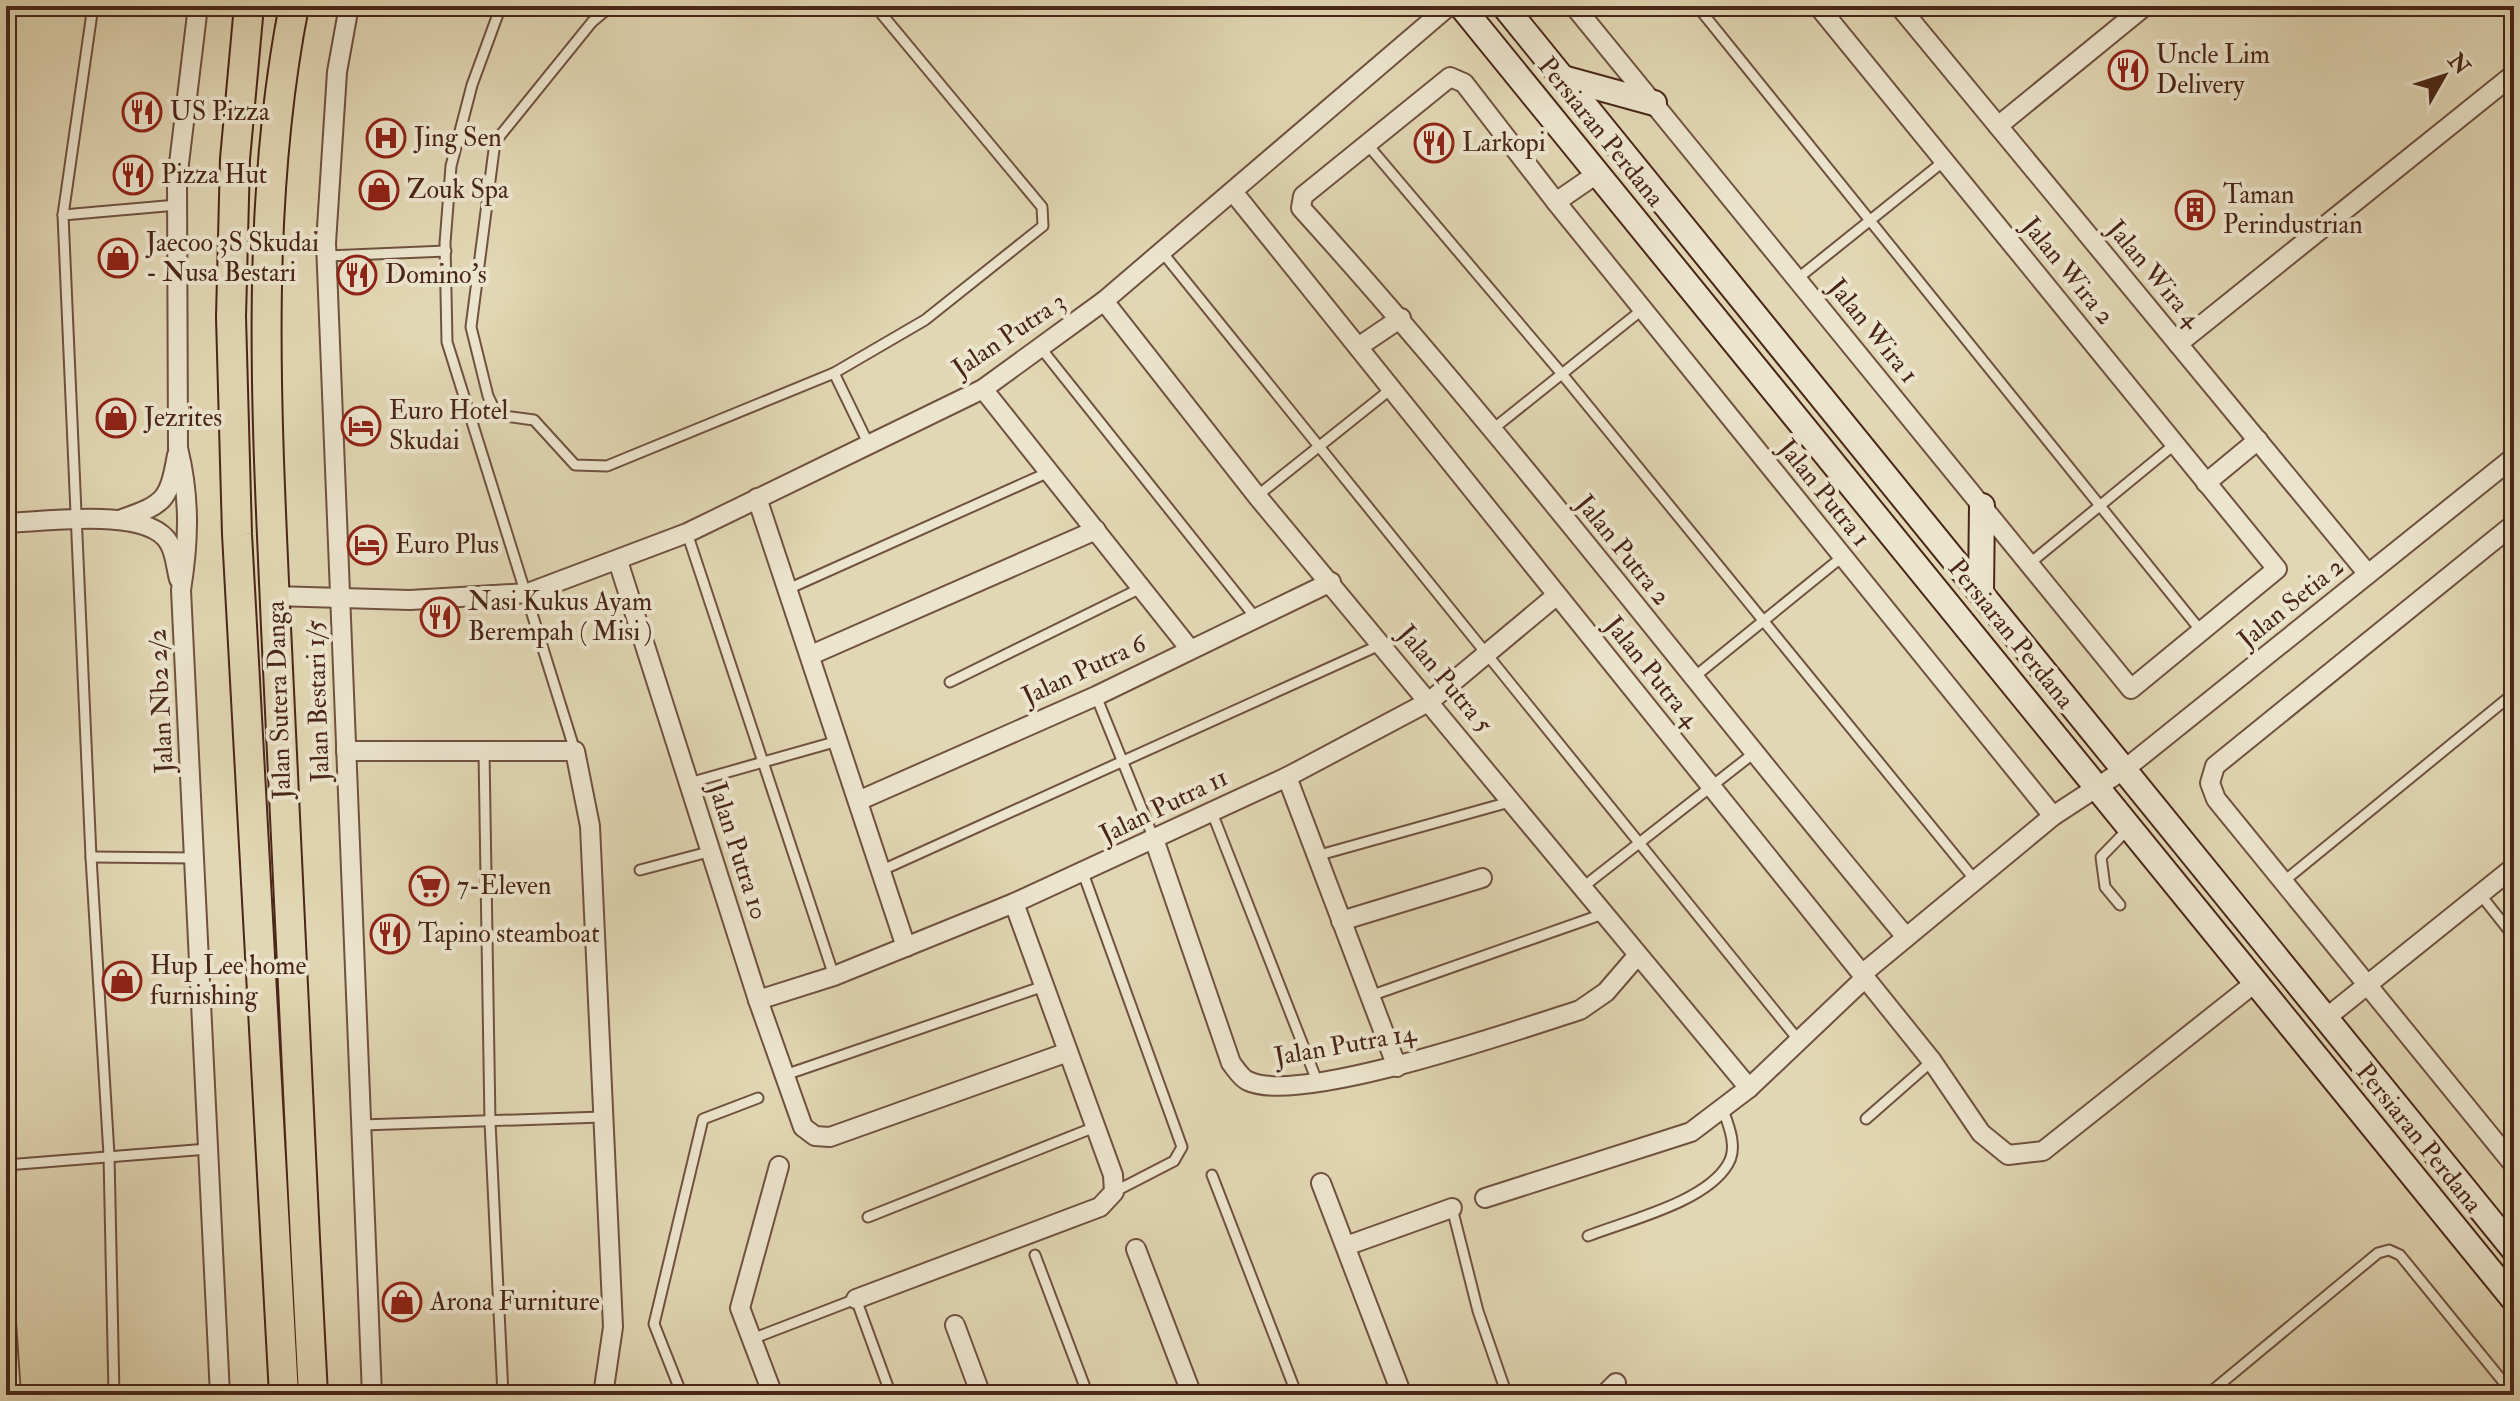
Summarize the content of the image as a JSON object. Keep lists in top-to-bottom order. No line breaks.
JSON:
{"streets":{"main road":["Persiaran Perdana","Jalan Sutera Danga"],"street":["Jalan Wira 2","Jalan Wira 4","Jalan Wira 1","Jalan Putra 3","Jalan Putra 1","Jalan Putra 2","Jalan Setia 2","Jalan Putra 6","Jalan Putra 4","Jalan Putra 5","Jalan Nb2 2/2","Jalan Bestari 1/5","Jalan Putra 11","Jalan Putra 10","Jalan Putra 14"]},"crossings":[["Persiaran Perdana","Jalan Setia 2"],["Persiaran Perdana","Jalan Putra 4"],["Jalan Wira 2","Jalan Wira 1"],["Jalan Wira 4","Jalan Setia 2"],["Jalan Putra 3","Jalan Putra 4"],["Jalan Putra 3","Jalan Putra 5"],["Jalan Putra 3","Jalan Sutera Danga"],["Jalan Putra 3","Jalan Bestari 1/5"],["Jalan Putra 3","Jalan Putra 10"],["Jalan Putra 1","Jalan Putra 2"],["Jalan Putra 1","Jalan Setia 2"],["Jalan Putra 2","Jalan Setia 2"],["Jalan Setia 2","Jalan Putra 4"],["Jalan Setia 2","Jalan Putra 5"],["Jalan Putra 6","Jalan Putra 5"],["Jalan Putra 4","Jalan Putra 11"],["Jalan Putra 5","Jalan Putra 11"],["Jalan Putra 5","Jalan Putra 14"],["Jalan Putra 11","Jalan Putra 10"],["Jalan Putra 11","Jalan Putra 14"]],"places":{"restaurant":["Uncle Lim Delivery","US Pizza","Larkopi","Pizza Hut","Domino's","Nasi Kukus Ayam Berempah ( Misi )","Tapino steamboat"],"hospital":["Jing Sen"],"shop":["Zouk Spa","Jaecoo 3S Skudai - Nusa Bestari","Jezrites","Hup Lee home furnishing","Arona Furniture"],"building":["Taman Perindustrian"],"hotel":["Euro Hotel Skudai","Euro Plus"],"supermarket":["7-Eleven"]},"north":"top right"}
